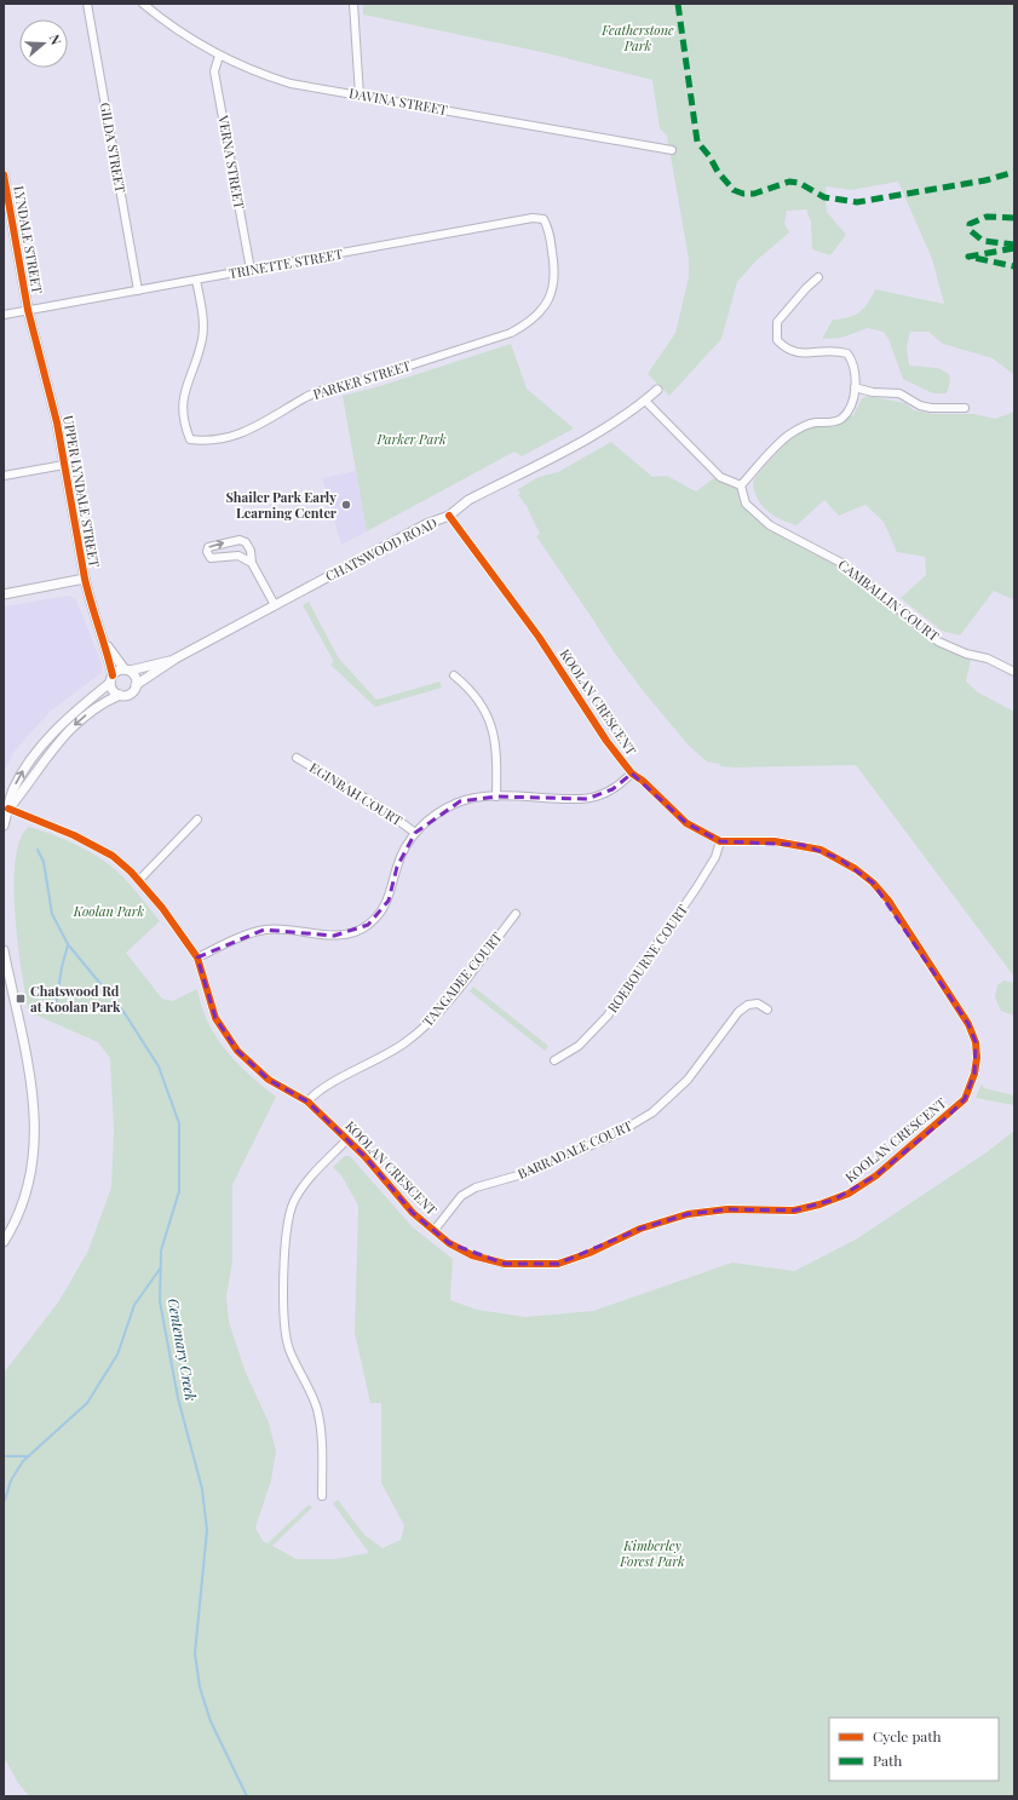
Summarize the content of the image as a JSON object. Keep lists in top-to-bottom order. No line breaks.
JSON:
{"streets":{"street":["DAVINA STREET","GILDA STREET","VERNA STREET","LYNDALE STREET","TRINETTE STREET","PARKER STREET","UPPER LYNDALE STREET","CHATSWOOD ROAD","CAMBALLIN COURT","KOOLAN CRESCENT","EGINBAH COURT","ROEBOURNE COURT","TANGADEE COURT","BARRADALE COURT"]},"crossings":[["DAVINA STREET","VERNA STREET"],["GILDA STREET","TRINETTE STREET"],["VERNA STREET","TRINETTE STREET"],["LYNDALE STREET","TRINETTE STREET"],["LYNDALE STREET","UPPER LYNDALE STREET"],["TRINETTE STREET","PARKER STREET"],["TRINETTE STREET","UPPER LYNDALE STREET"],["UPPER LYNDALE STREET","CHATSWOOD ROAD"],["CHATSWOOD ROAD","KOOLAN CRESCENT"],["KOOLAN CRESCENT","ROEBOURNE COURT"],["KOOLAN CRESCENT","TANGADEE COURT"],["KOOLAN CRESCENT","BARRADALE COURT"]],"water":["Centenary Creek"],"parks":["Featherstone Park","Parker Park","Koolan Park","Kimberley Forest Park"],"places":{"other":["Shailer Park Early Learning Center"],"transit":["Chatswood Rd at Koolan Park"]},"legend":["Cycle path","Path"],"north":"right"}
